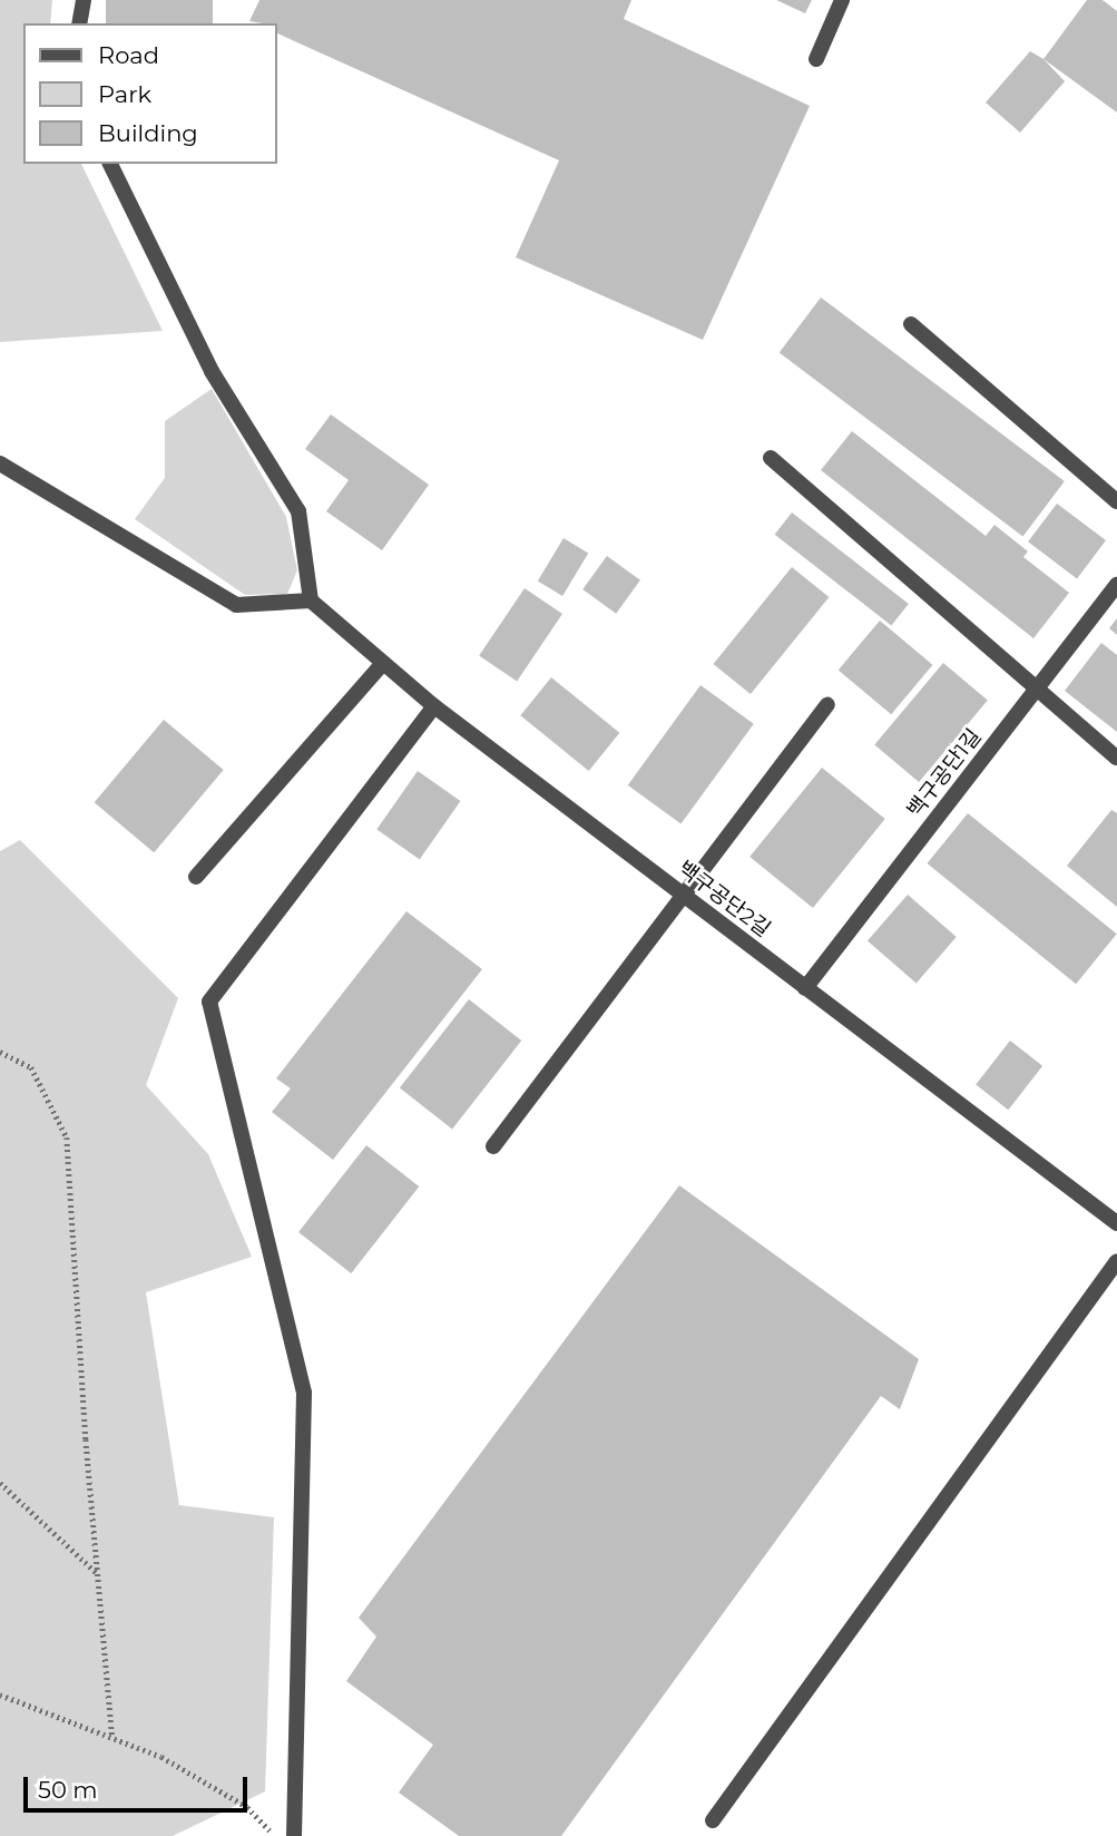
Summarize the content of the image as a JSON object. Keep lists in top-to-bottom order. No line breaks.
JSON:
{"streets":{"street":["백구공단1길","백구공단2길"]},"crossings":[["백구공단1길","백구공단2길"]],"legend":["Road","Park","Building"],"scale_bar":"50 m"}
